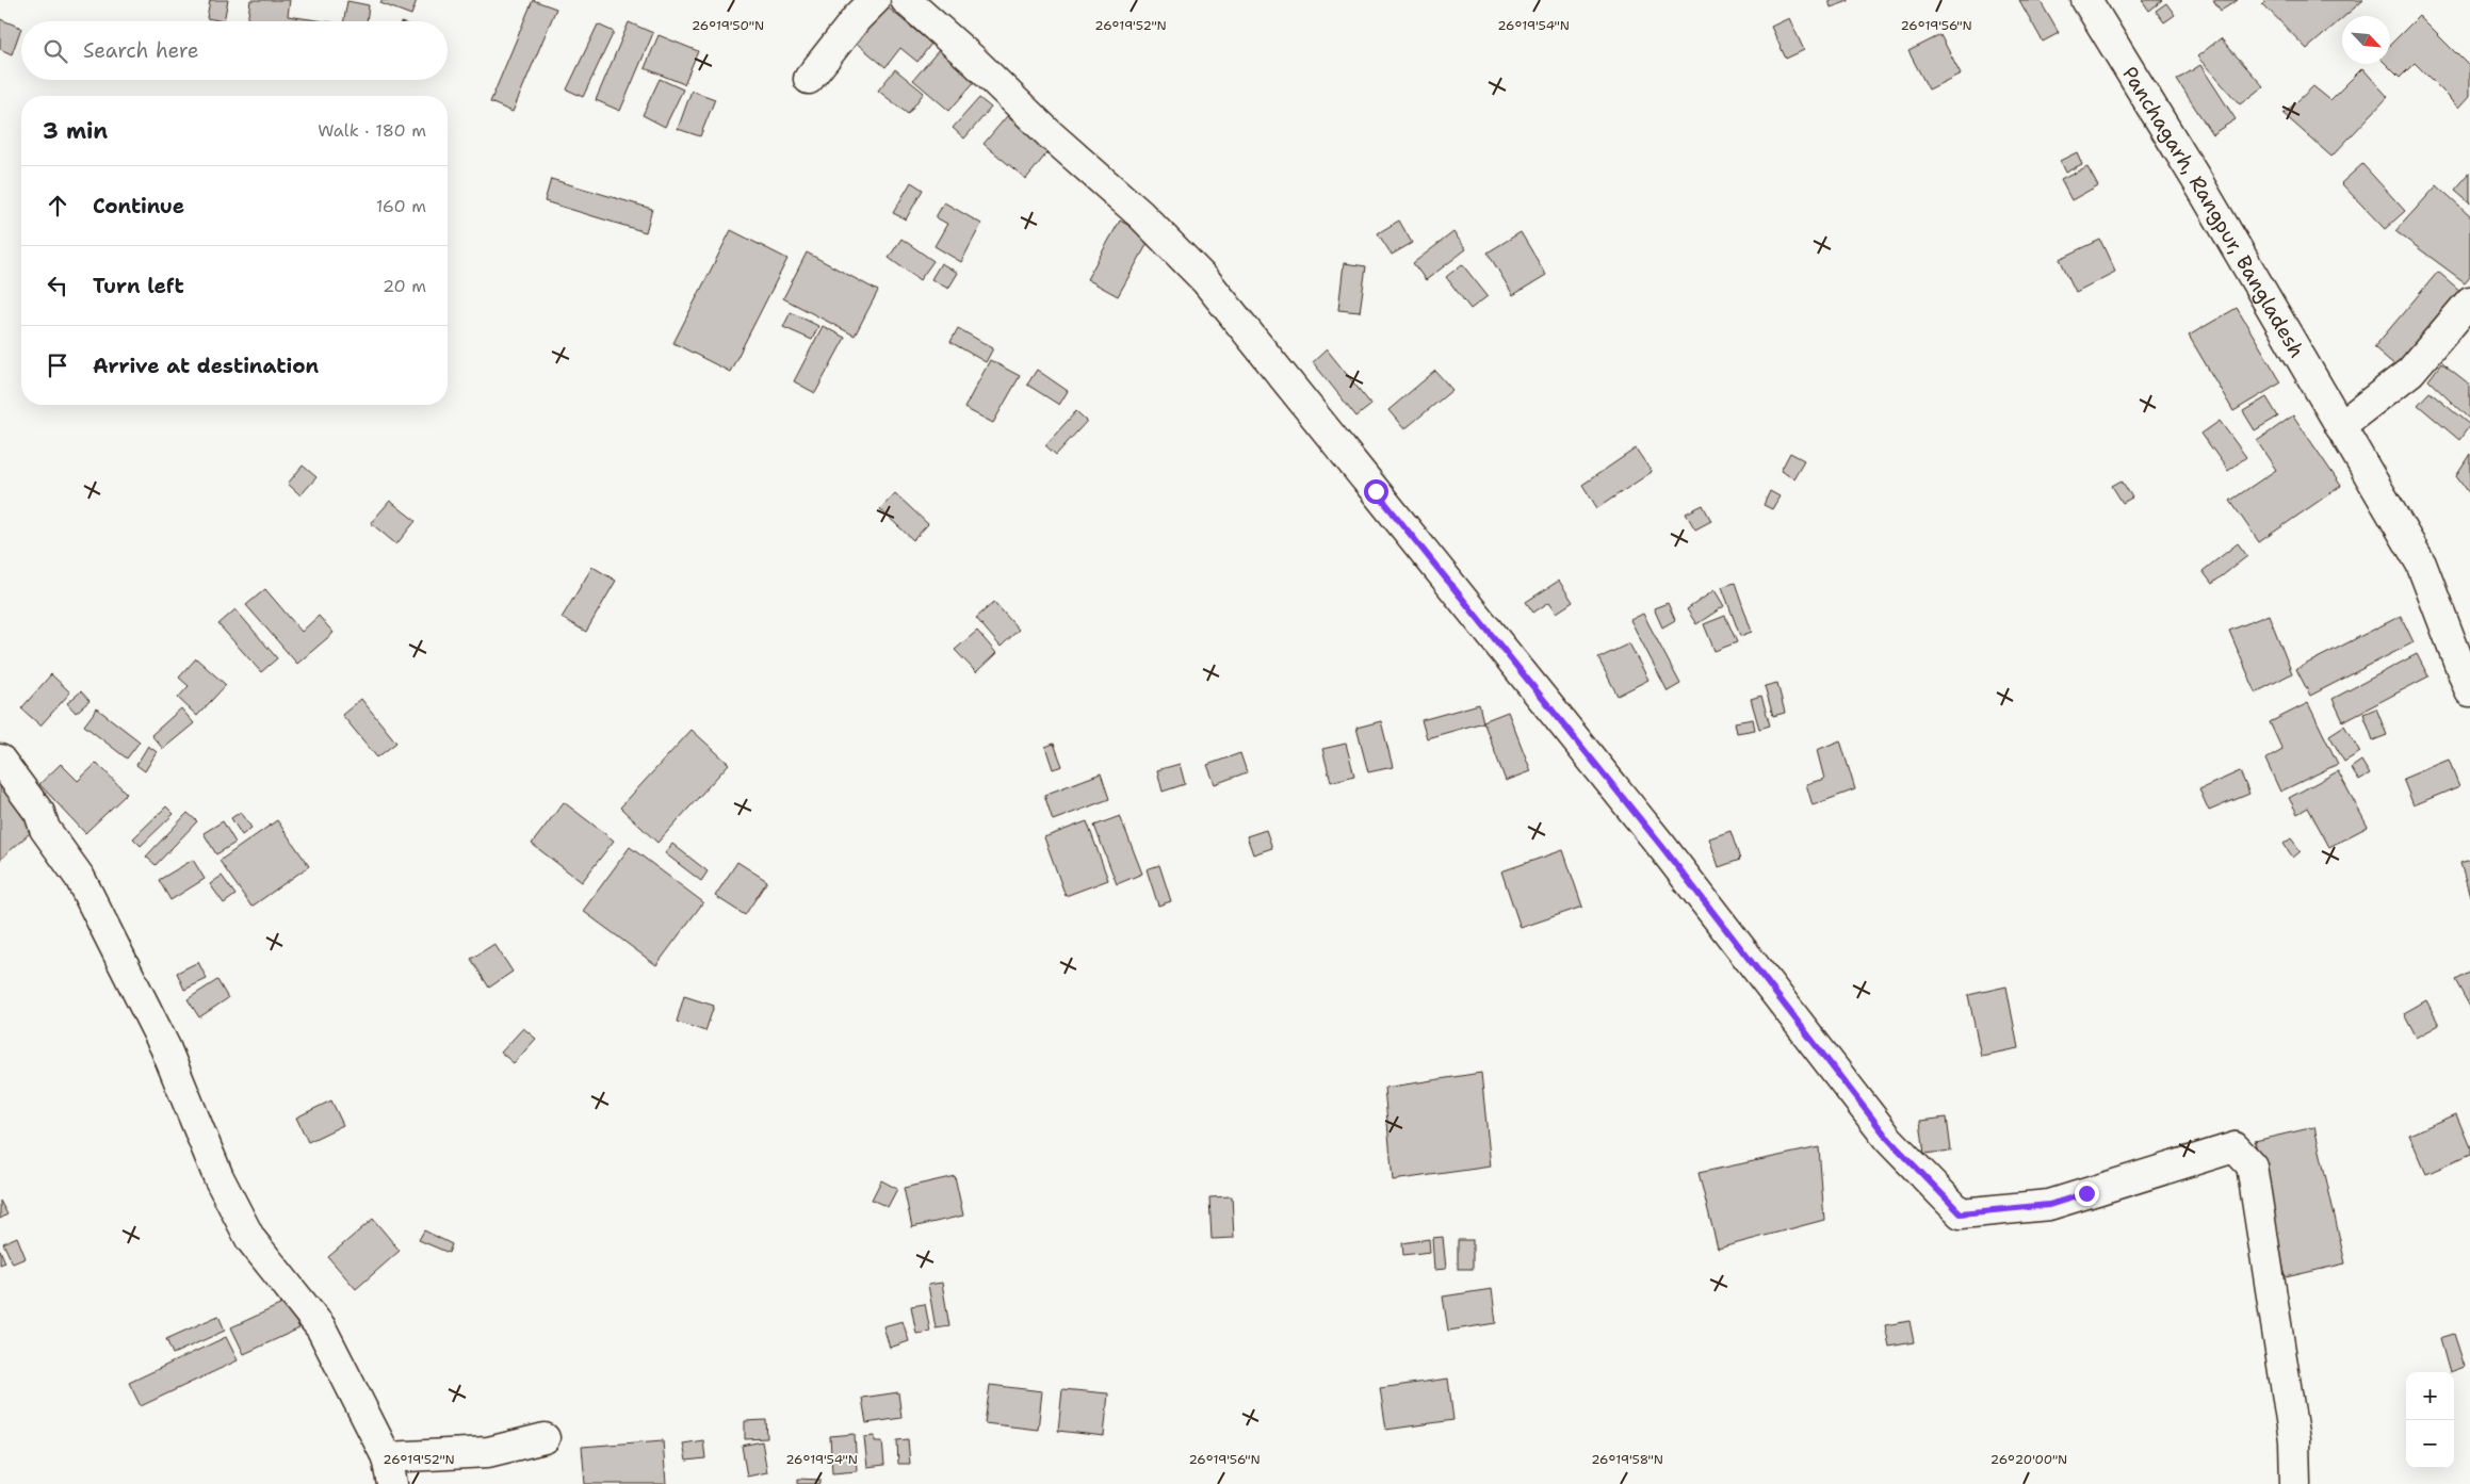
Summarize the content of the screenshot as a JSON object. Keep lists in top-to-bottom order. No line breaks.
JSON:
{"streets":{"street":["Panchagarh, Rangpur, Bangladesh"]},"north":"bottom right","page":{"search":"Search here","heading":["3 min","Walk · 180 m"],"list":[["Continue","160 m"],["Turn left","20 m"],"Arrive at destination"],"map_buttons":["+","−"]},"coordinates":["26°19'50\"N","26°19'52\"N","26°19'54\"N","26°19'56\"N","26°19'58\"N","26°20'00\"N"]}
